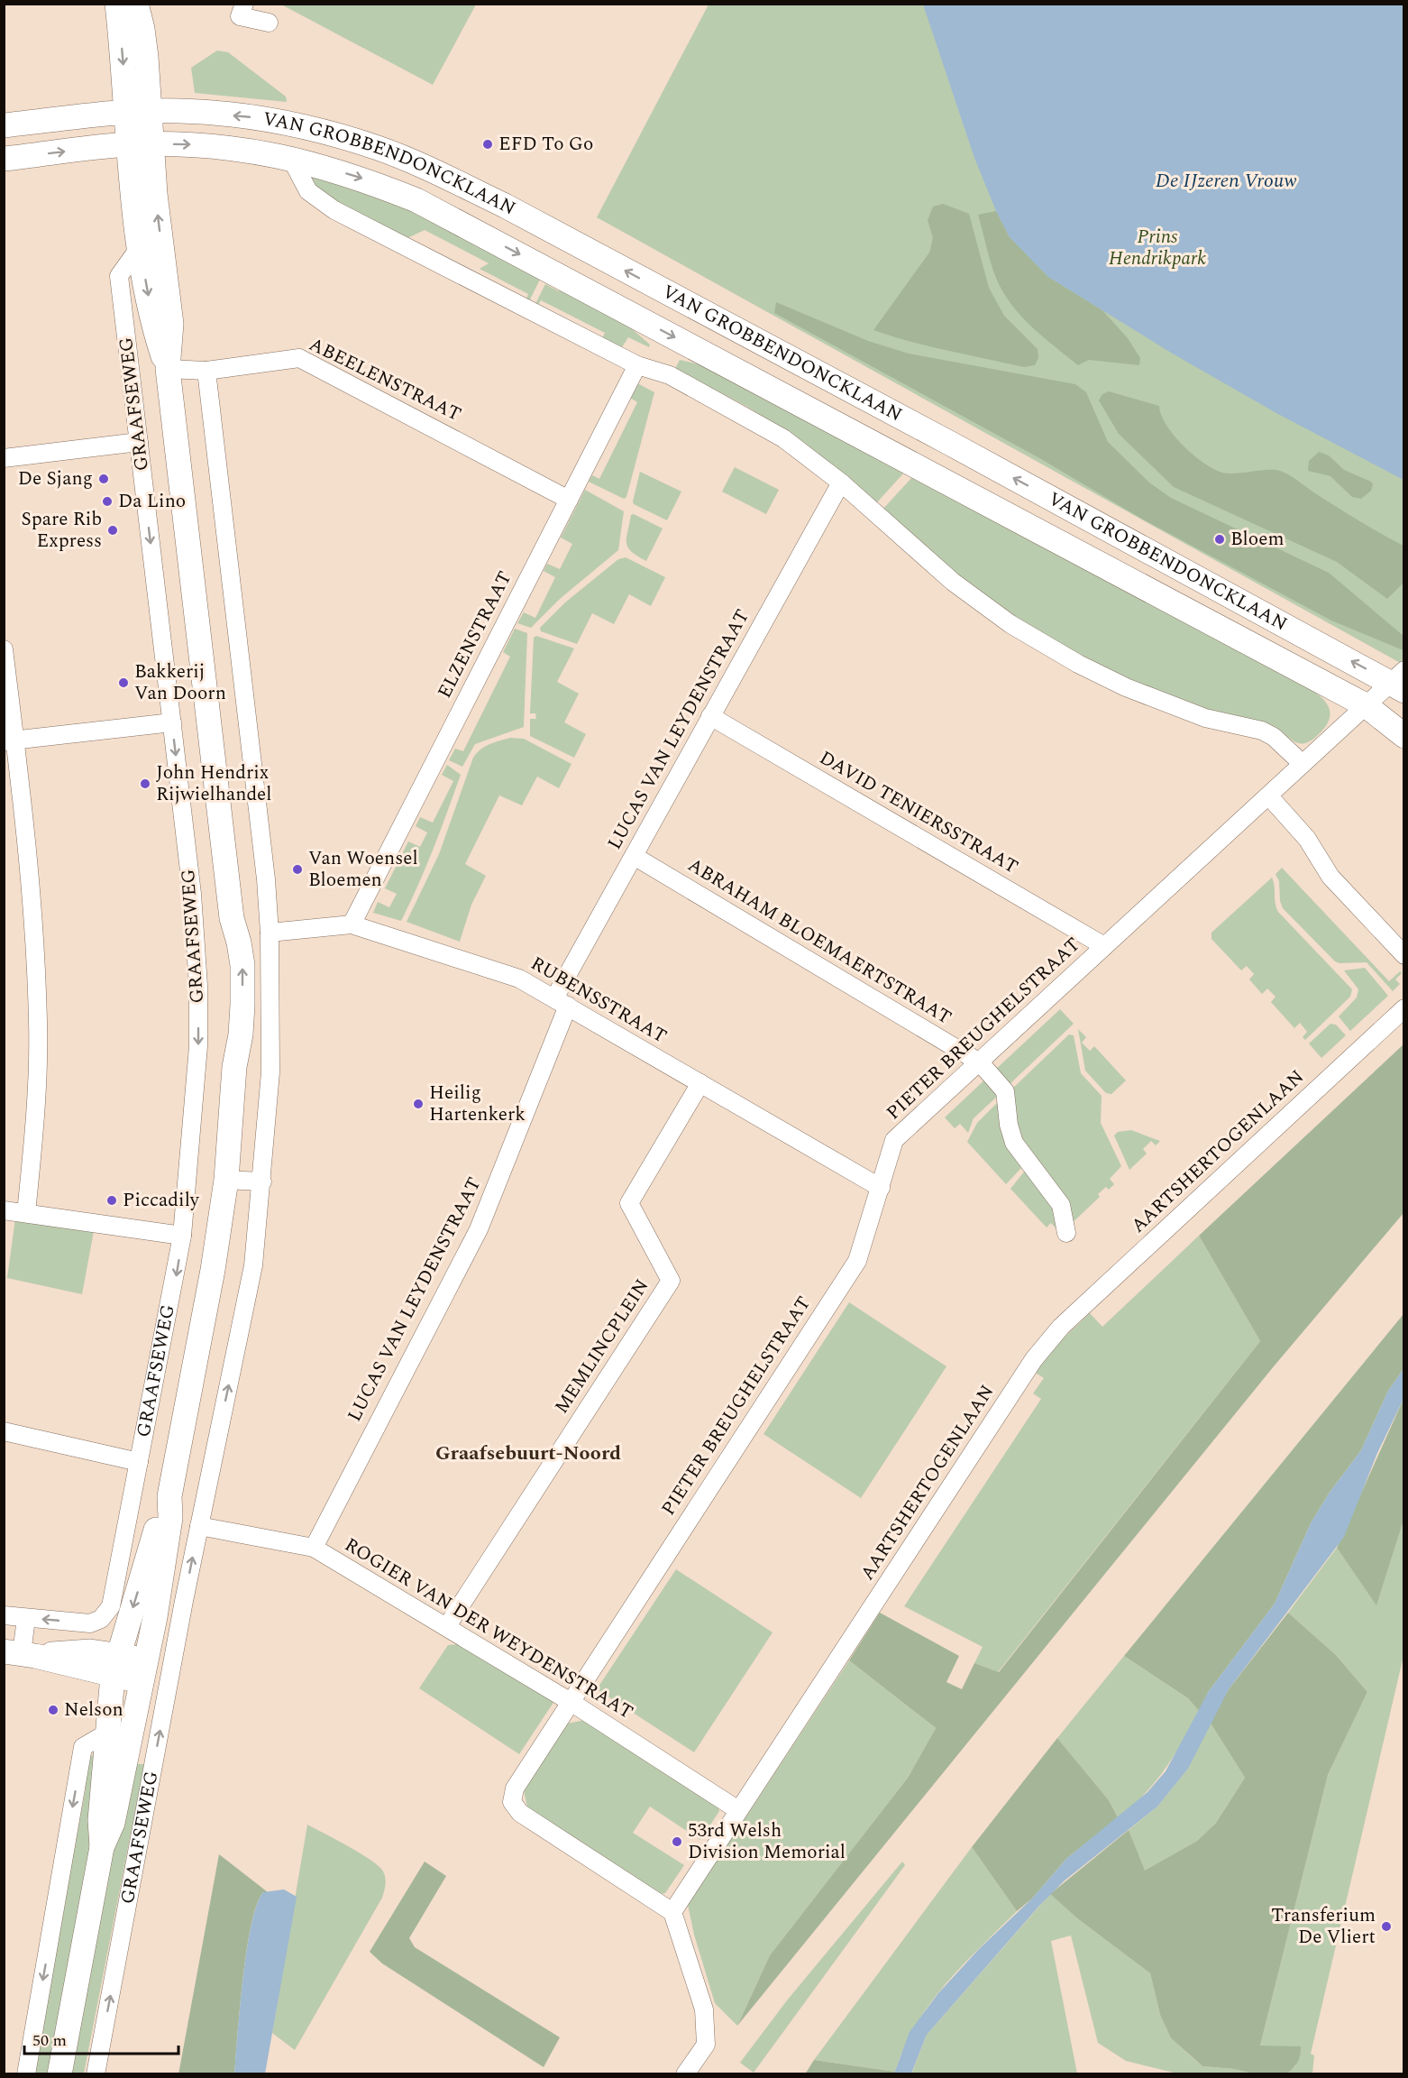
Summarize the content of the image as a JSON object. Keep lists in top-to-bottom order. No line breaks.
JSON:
{"streets":{"main road":["VAN GROBBENDONCKLAAN","GRAAFSEWEG"],"street":["ABEELENSTRAAT","ELZENSTRAAT","LUCAS VAN LEYDENSTRAAT","DAVID TENIERSSTRAAT","ABRAHAM BLOEMAERTSTRAAT","RUBENSSTRAAT","PIETER BREUGHELSTRAAT","AARTSHERTOGENLAAN","MEMLINCPLEIN","ROGIER VAN DER WEYDENSTRAAT"]},"crossings":[["VAN GROBBENDONCKLAAN","GRAAFSEWEG"],["VAN GROBBENDONCKLAAN","ELZENSTRAAT"],["VAN GROBBENDONCKLAAN","LUCAS VAN LEYDENSTRAAT"],["VAN GROBBENDONCKLAAN","PIETER BREUGHELSTRAAT"],["ABEELENSTRAAT","GRAAFSEWEG"],["ABEELENSTRAAT","ELZENSTRAAT"],["GRAAFSEWEG","RUBENSSTRAAT"],["GRAAFSEWEG","ROGIER VAN DER WEYDENSTRAAT"],["ELZENSTRAAT","RUBENSSTRAAT"],["LUCAS VAN LEYDENSTRAAT","DAVID TENIERSSTRAAT"],["LUCAS VAN LEYDENSTRAAT","ABRAHAM BLOEMAERTSTRAAT"],["LUCAS VAN LEYDENSTRAAT","RUBENSSTRAAT"],["LUCAS VAN LEYDENSTRAAT","ROGIER VAN DER WEYDENSTRAAT"],["DAVID TENIERSSTRAAT","PIETER BREUGHELSTRAAT"],["ABRAHAM BLOEMAERTSTRAAT","PIETER BREUGHELSTRAAT"],["RUBENSSTRAAT","PIETER BREUGHELSTRAAT"],["RUBENSSTRAAT","MEMLINCPLEIN"],["PIETER BREUGHELSTRAAT","AARTSHERTOGENLAAN"],["PIETER BREUGHELSTRAAT","ROGIER VAN DER WEYDENSTRAAT"],["AARTSHERTOGENLAAN","ROGIER VAN DER WEYDENSTRAAT"],["MEMLINCPLEIN","ROGIER VAN DER WEYDENSTRAAT"]],"districts":["Graafsebuurt-Noord"],"water":["De IJzeren Vrouw"],"parks":["Prins Hendrikpark"],"places":["EFD To Go","De Sjang","Da Lino","Spare Rib Express","Bloem","Bakkerij Van Doorn","John Hendrix Rijwielhandel","Van Woensel Bloemen","Heilig Hartenkerk","Piccadily","Nelson","53rd Welsh Division Memorial","Transferium De Vliert"],"scale_bar":"50 m"}
